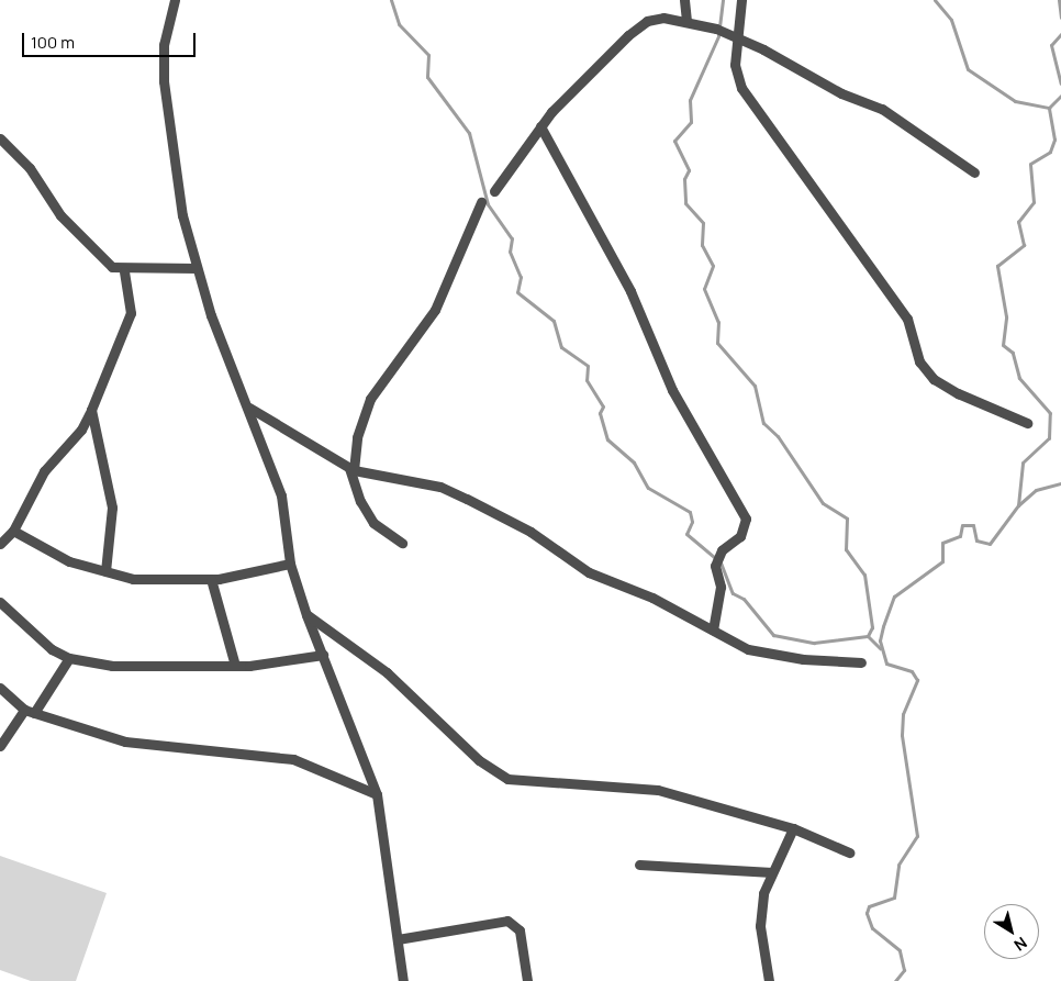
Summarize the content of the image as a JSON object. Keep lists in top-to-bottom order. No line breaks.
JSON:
{"scale_bar":"100 m","north":"bottom right"}
